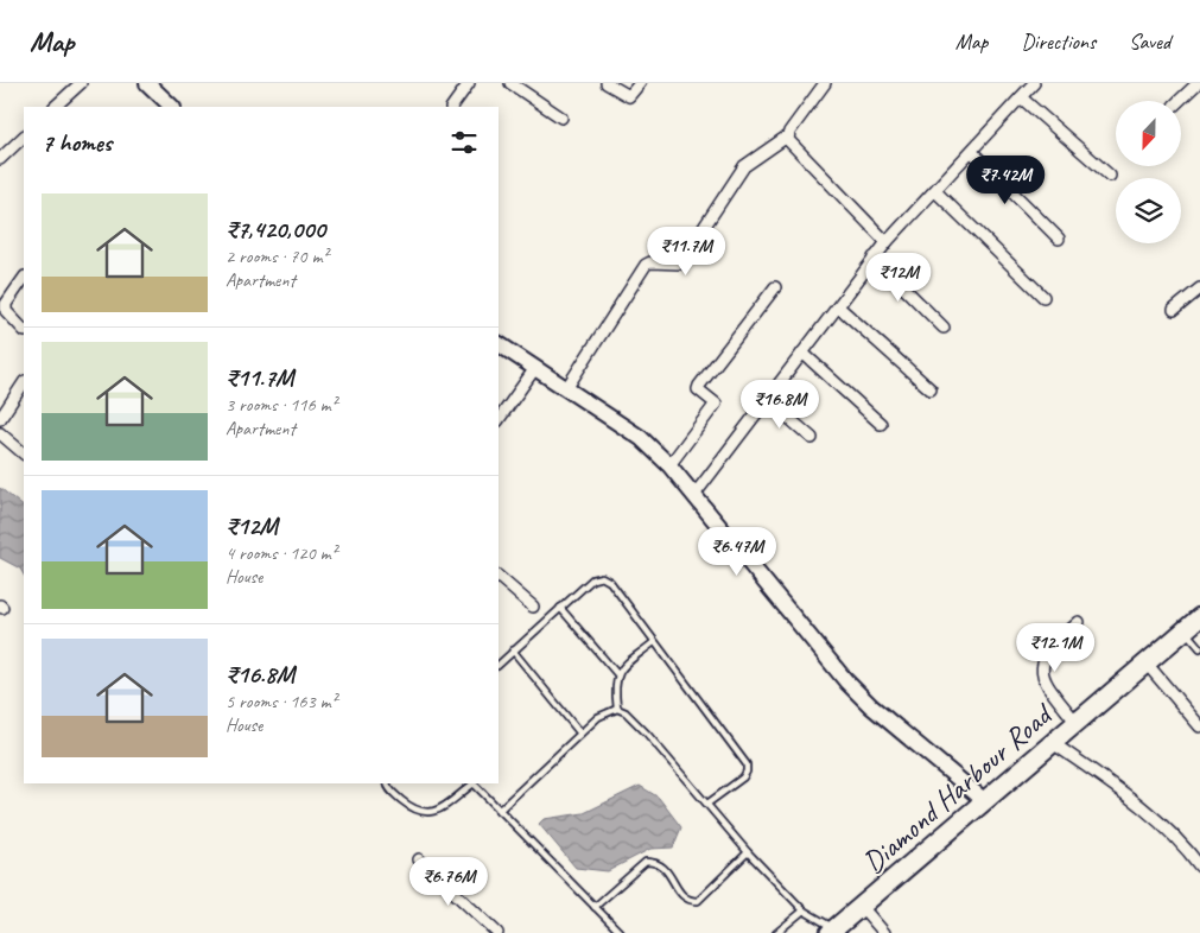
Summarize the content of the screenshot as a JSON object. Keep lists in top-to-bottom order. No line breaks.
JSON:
{"streets":{"highway":["Diamond Harbour Road"]},"north":"bottom","page":{"header":"Map","nav":["Map","Directions","Saved"],"heading":"7 homes","price":["₹7.42M","₹11.7M","₹12M","₹16.8M","₹6.47M","₹12.1M","₹6.76M"],"list":[{"name":"₹7,420,000","note":"2 rooms · 70 m² · Apartment"},{"name":"₹11.7M","note":"3 rooms · 116 m² · Apartment"},{"name":"₹12M","note":"4 rooms · 120 m² · House"},{"name":"₹16.8M","note":"5 rooms · 163 m² · House"}]}}
